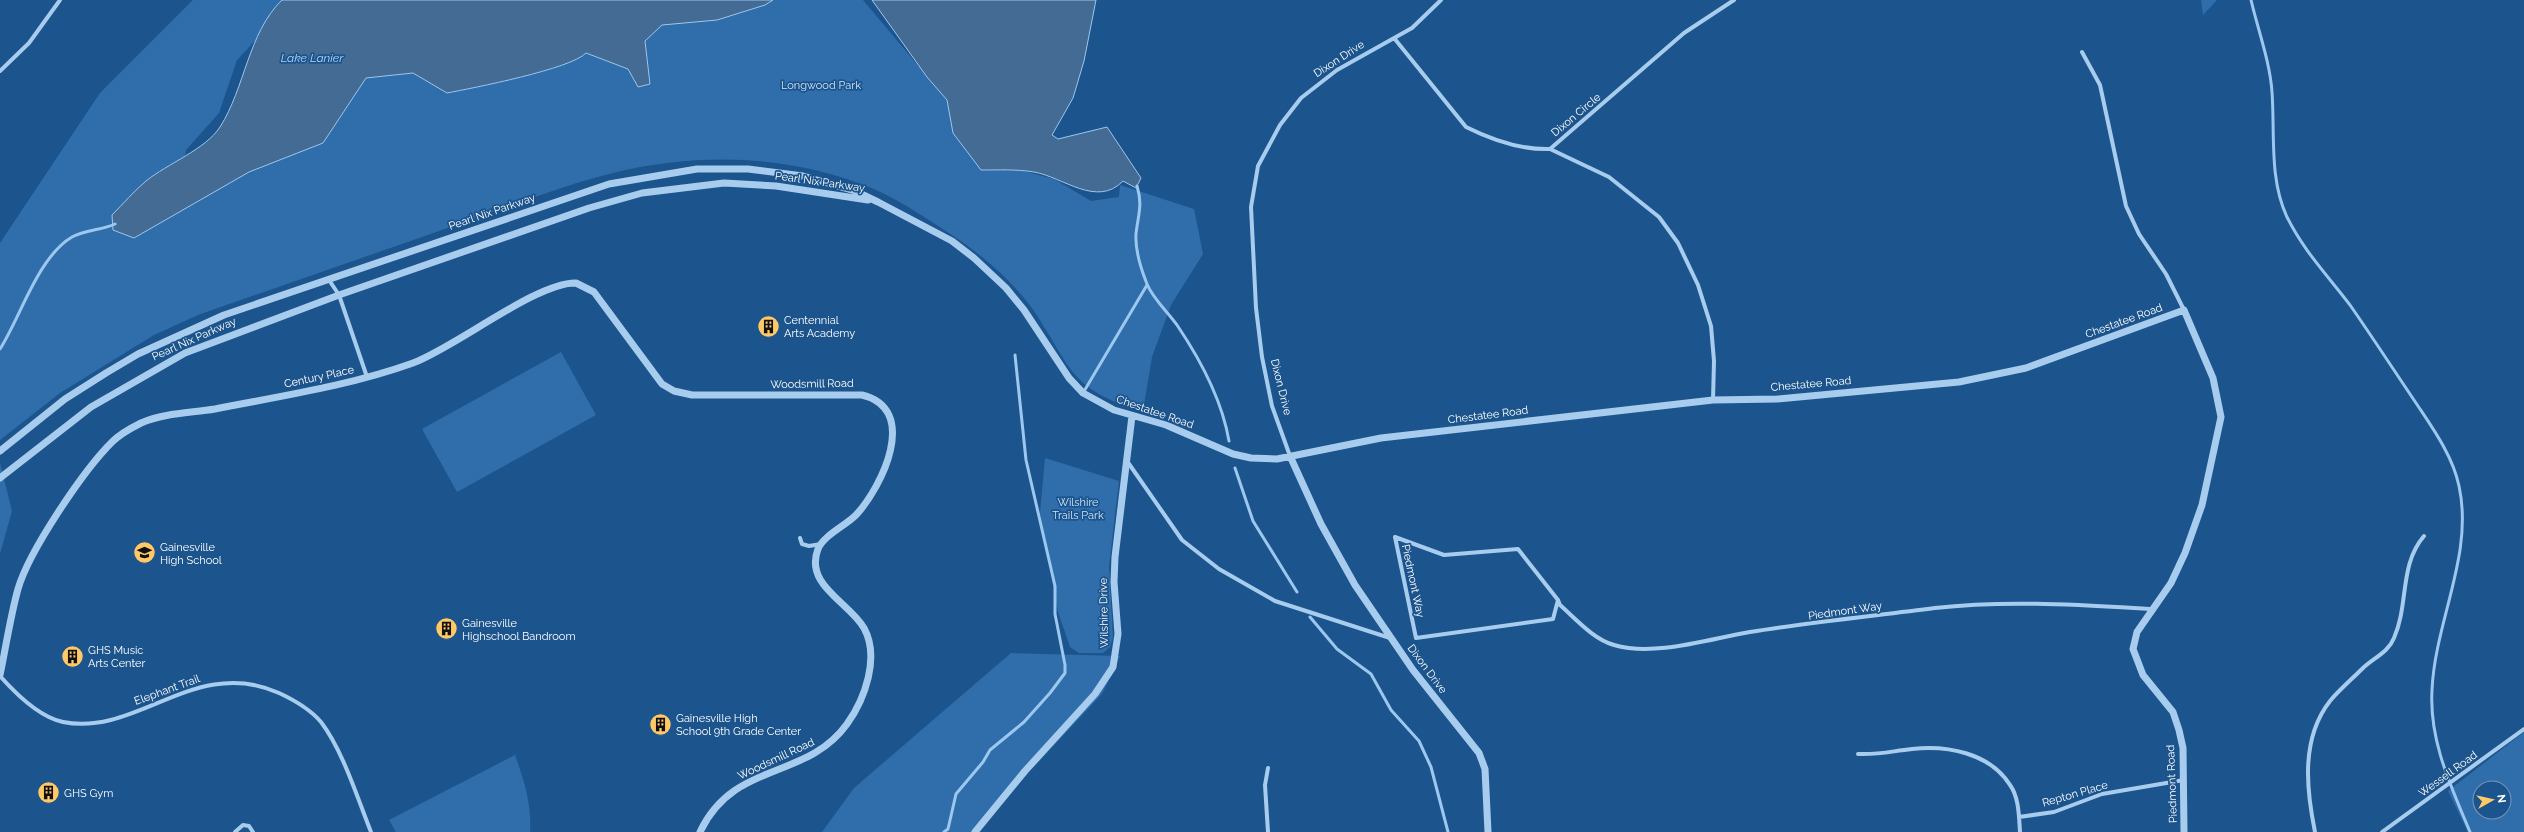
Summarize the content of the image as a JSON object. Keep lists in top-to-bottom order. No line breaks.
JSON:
{"streets":{"street":["Dixon Drive","Dixon Circle","Pearl Nix Parkway","Chestatee Road","Century Place","Woodsmill Road","Piedmont Way","Wilshire Drive","Elephant Trail","Wessell Road","Piedmont Road","Repton Place"]},"crossings":[["Dixon Drive","Dixon Circle"],["Dixon Drive","Chestatee Road"],["Pearl Nix Parkway","Chestatee Road"],["Chestatee Road","Wilshire Drive"],["Chestatee Road","Piedmont Road"],["Century Place","Woodsmill Road"],["Century Place","Elephant Trail"],["Piedmont Way","Piedmont Road"],["Piedmont Road","Repton Place"]],"water":["Lake Lanier"],"parks":["Longwood Park","Wilshire Trails Park"],"places":{"building":["Centennial Arts Academy","Gainesville Highschool Bandroom","GHS Music Arts Center","Gainesville High School 9th Grade Center","GHS Gym"],"school or university":["Gainesville High School"]},"north":"right"}
